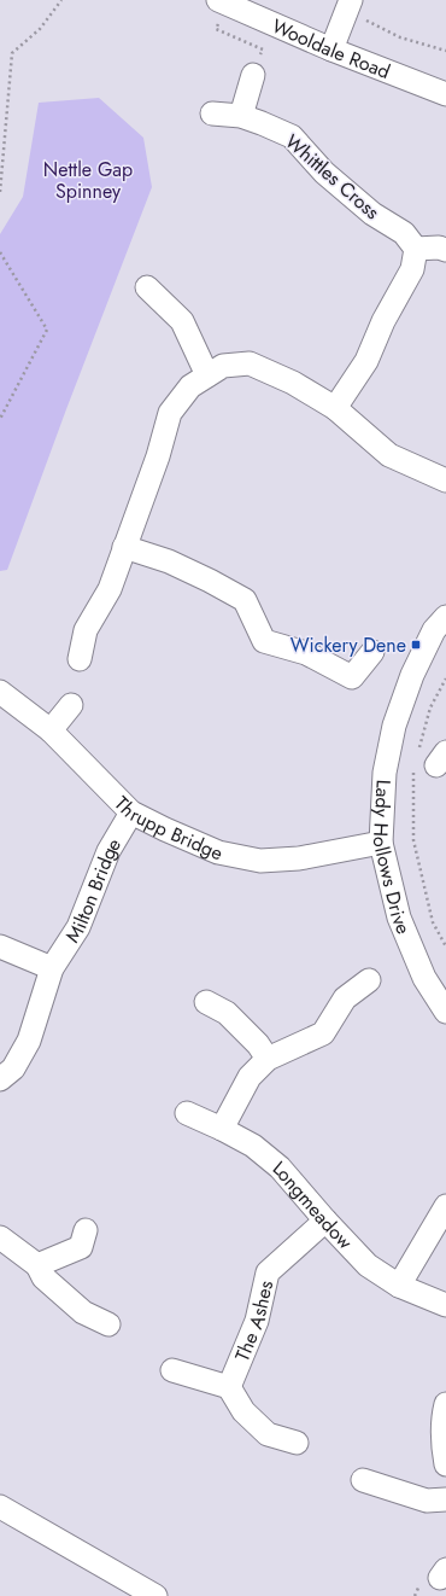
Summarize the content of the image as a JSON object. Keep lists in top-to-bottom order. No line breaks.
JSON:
{"streets":{"street":["Wooldale Road","Whittles Cross","Thrupp Bridge","Lady Hollows Drive","Milton Bridge","Longmeadow","The Ashes"]},"crossings":[["Thrupp Bridge","Lady Hollows Drive"],["Thrupp Bridge","Milton Bridge"],["Longmeadow","The Ashes"]],"parks":["Nettle Gap Spinney"],"places":{"transit":["Wickery Dene"]}}
